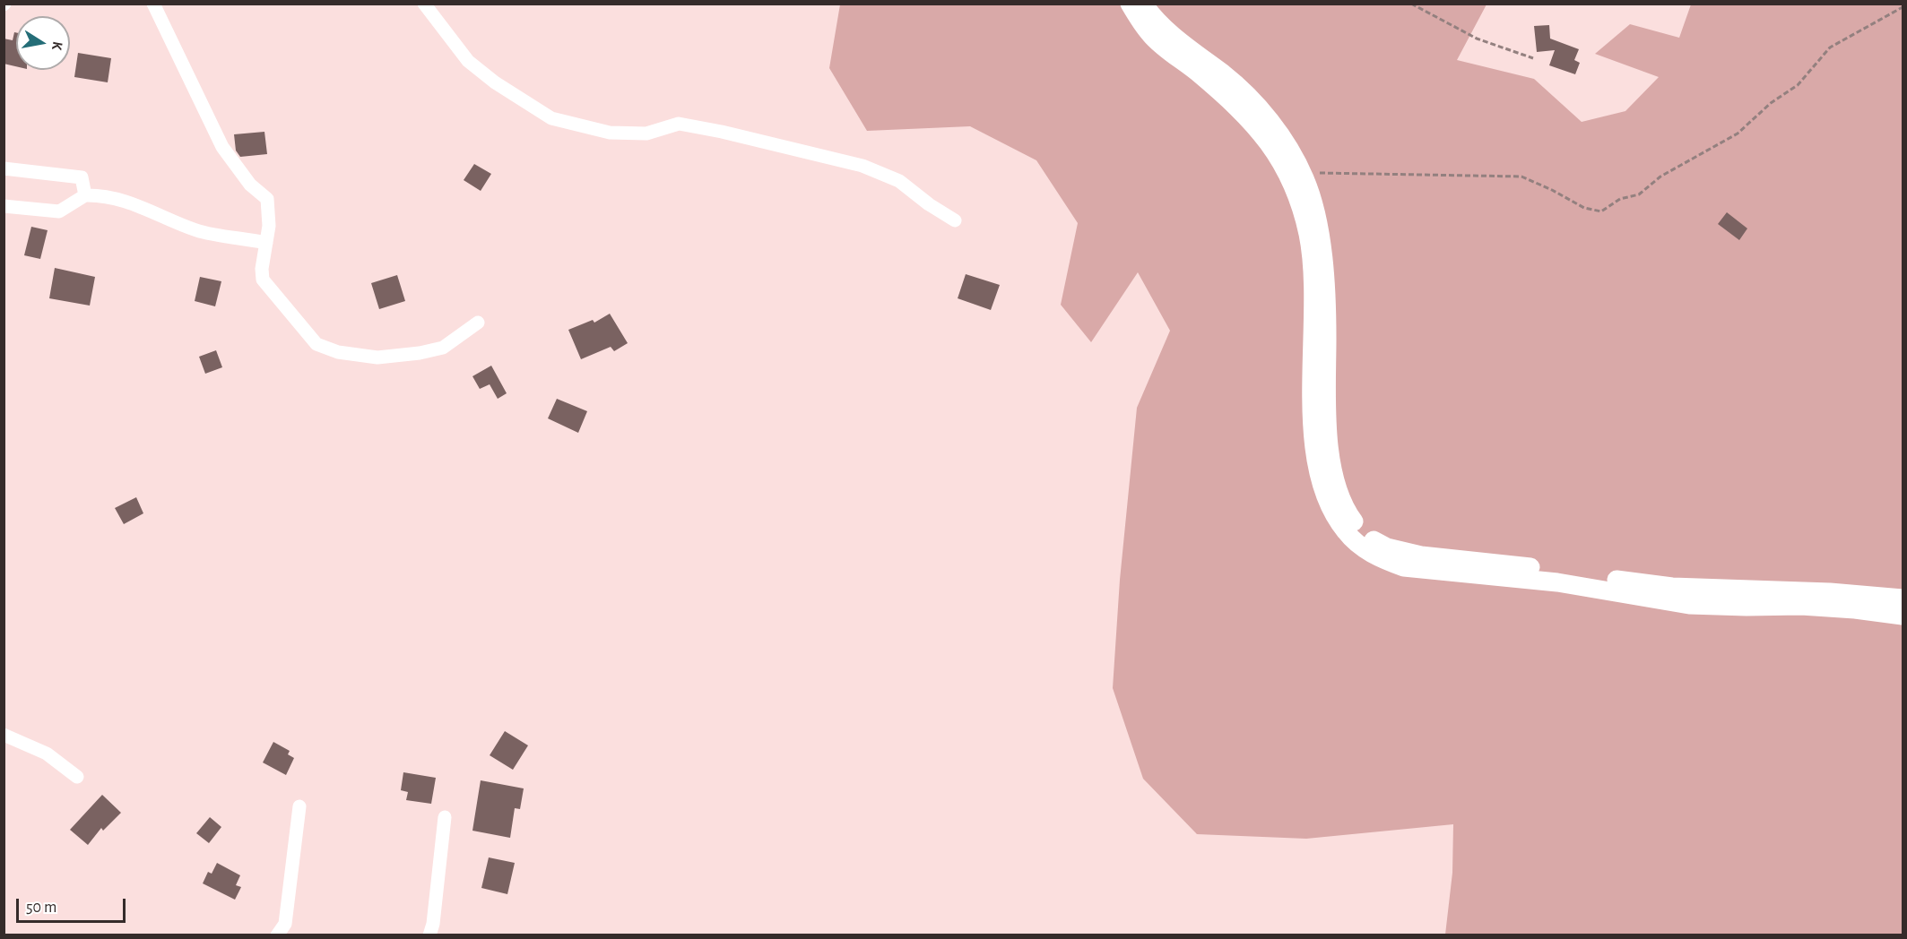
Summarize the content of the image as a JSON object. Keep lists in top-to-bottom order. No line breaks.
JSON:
{"scale_bar":"50 m","north":"right"}
